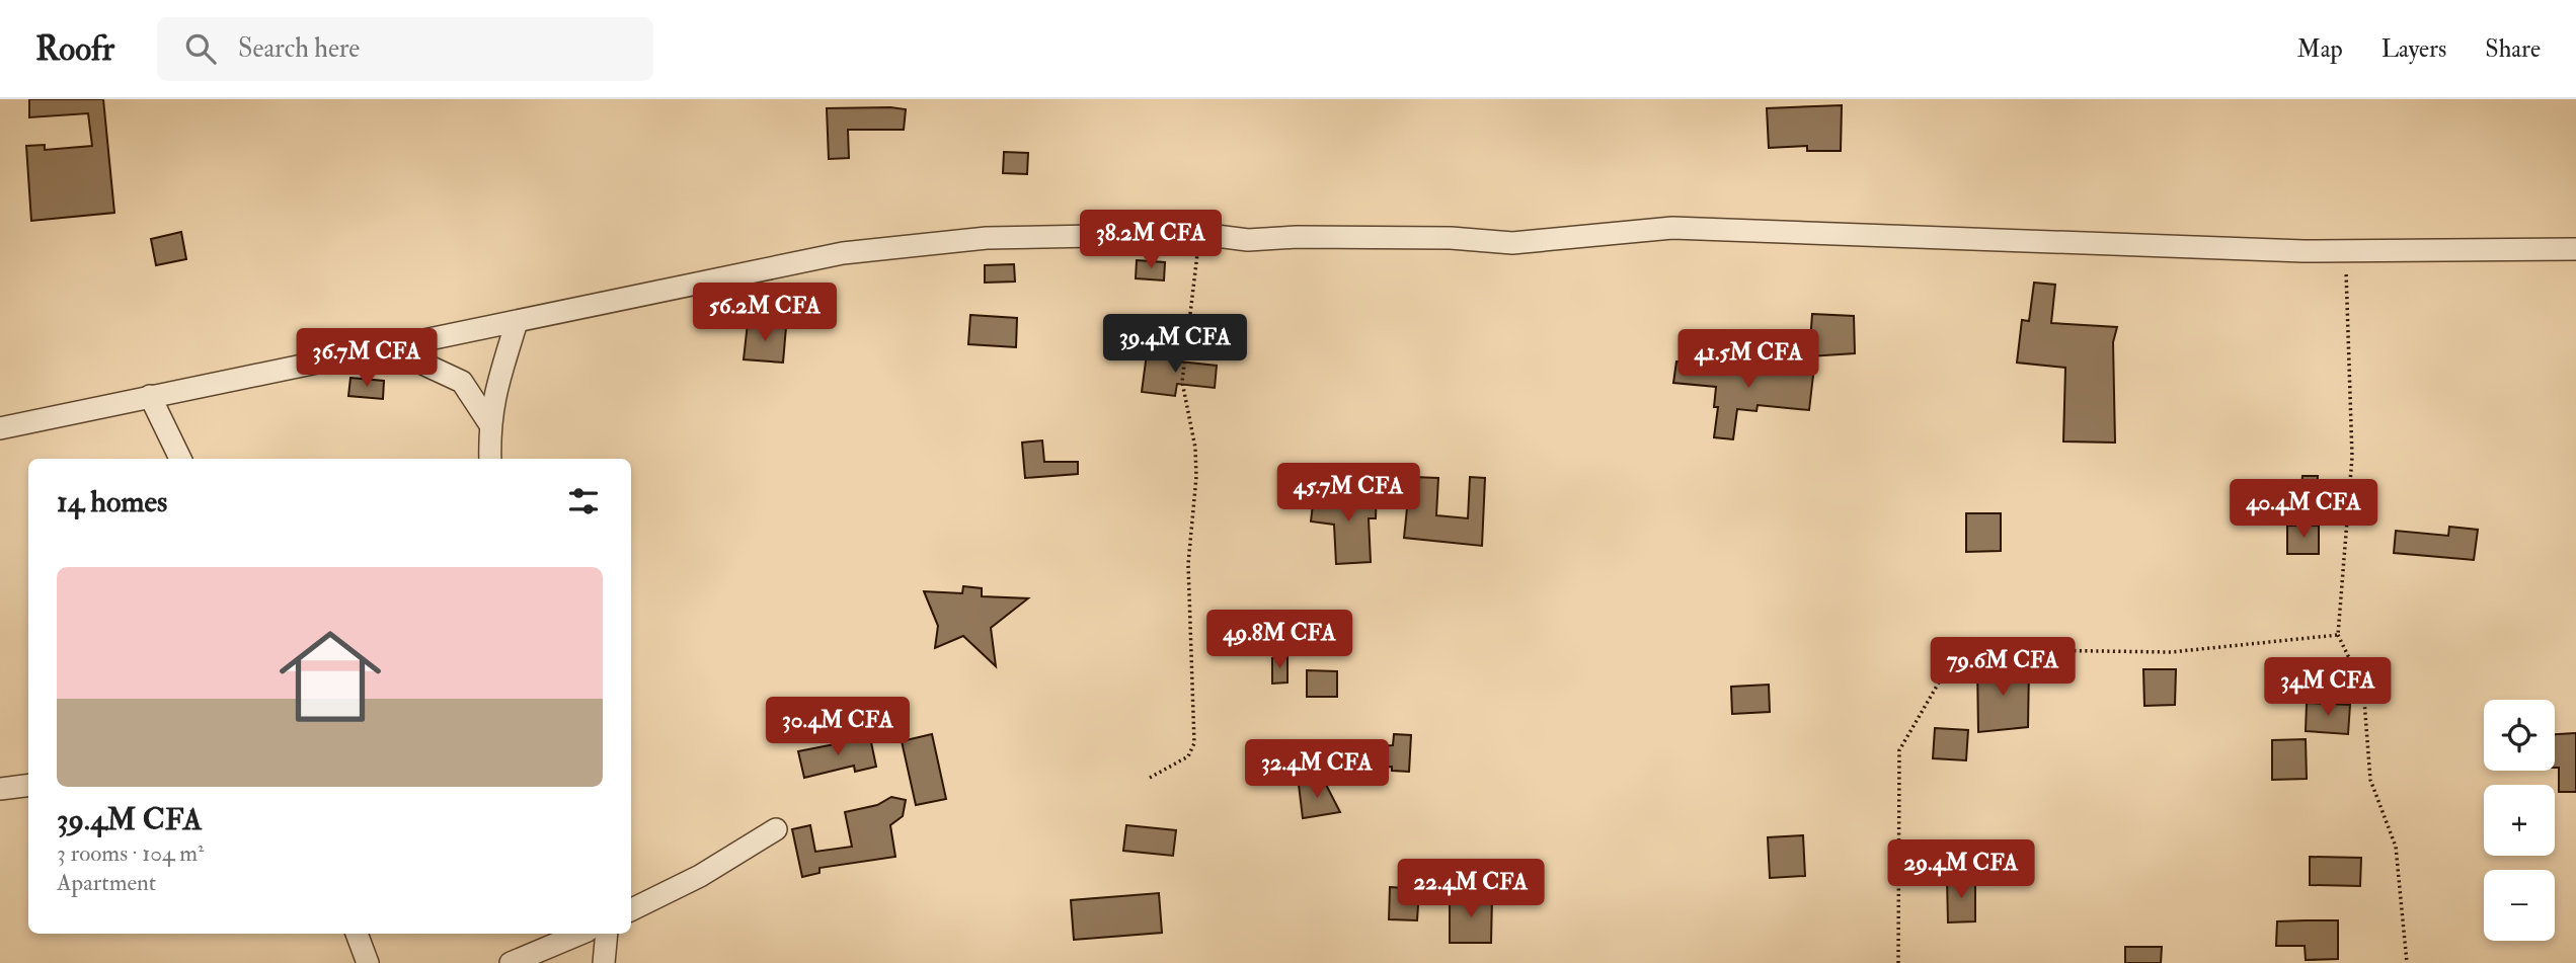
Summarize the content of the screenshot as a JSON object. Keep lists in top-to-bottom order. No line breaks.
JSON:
{"page":{"header":"Roofr","search":"Search here","nav":["Map","Layers","Share"],"price":["38.2M CFA","56.2M CFA","39.4M CFA","36.7M CFA","41.5M CFA","45.7M CFA","40.4M CFA","49.8M CFA","79.6M CFA","34M CFA","30.4M CFA","32.4M CFA","29.4M CFA","22.4M CFA"],"heading":"14 homes","list":[{"name":"39.4M CFA","note":"3 rooms · 104 m² · Apartment"}],"map_buttons":["+","−"]}}
